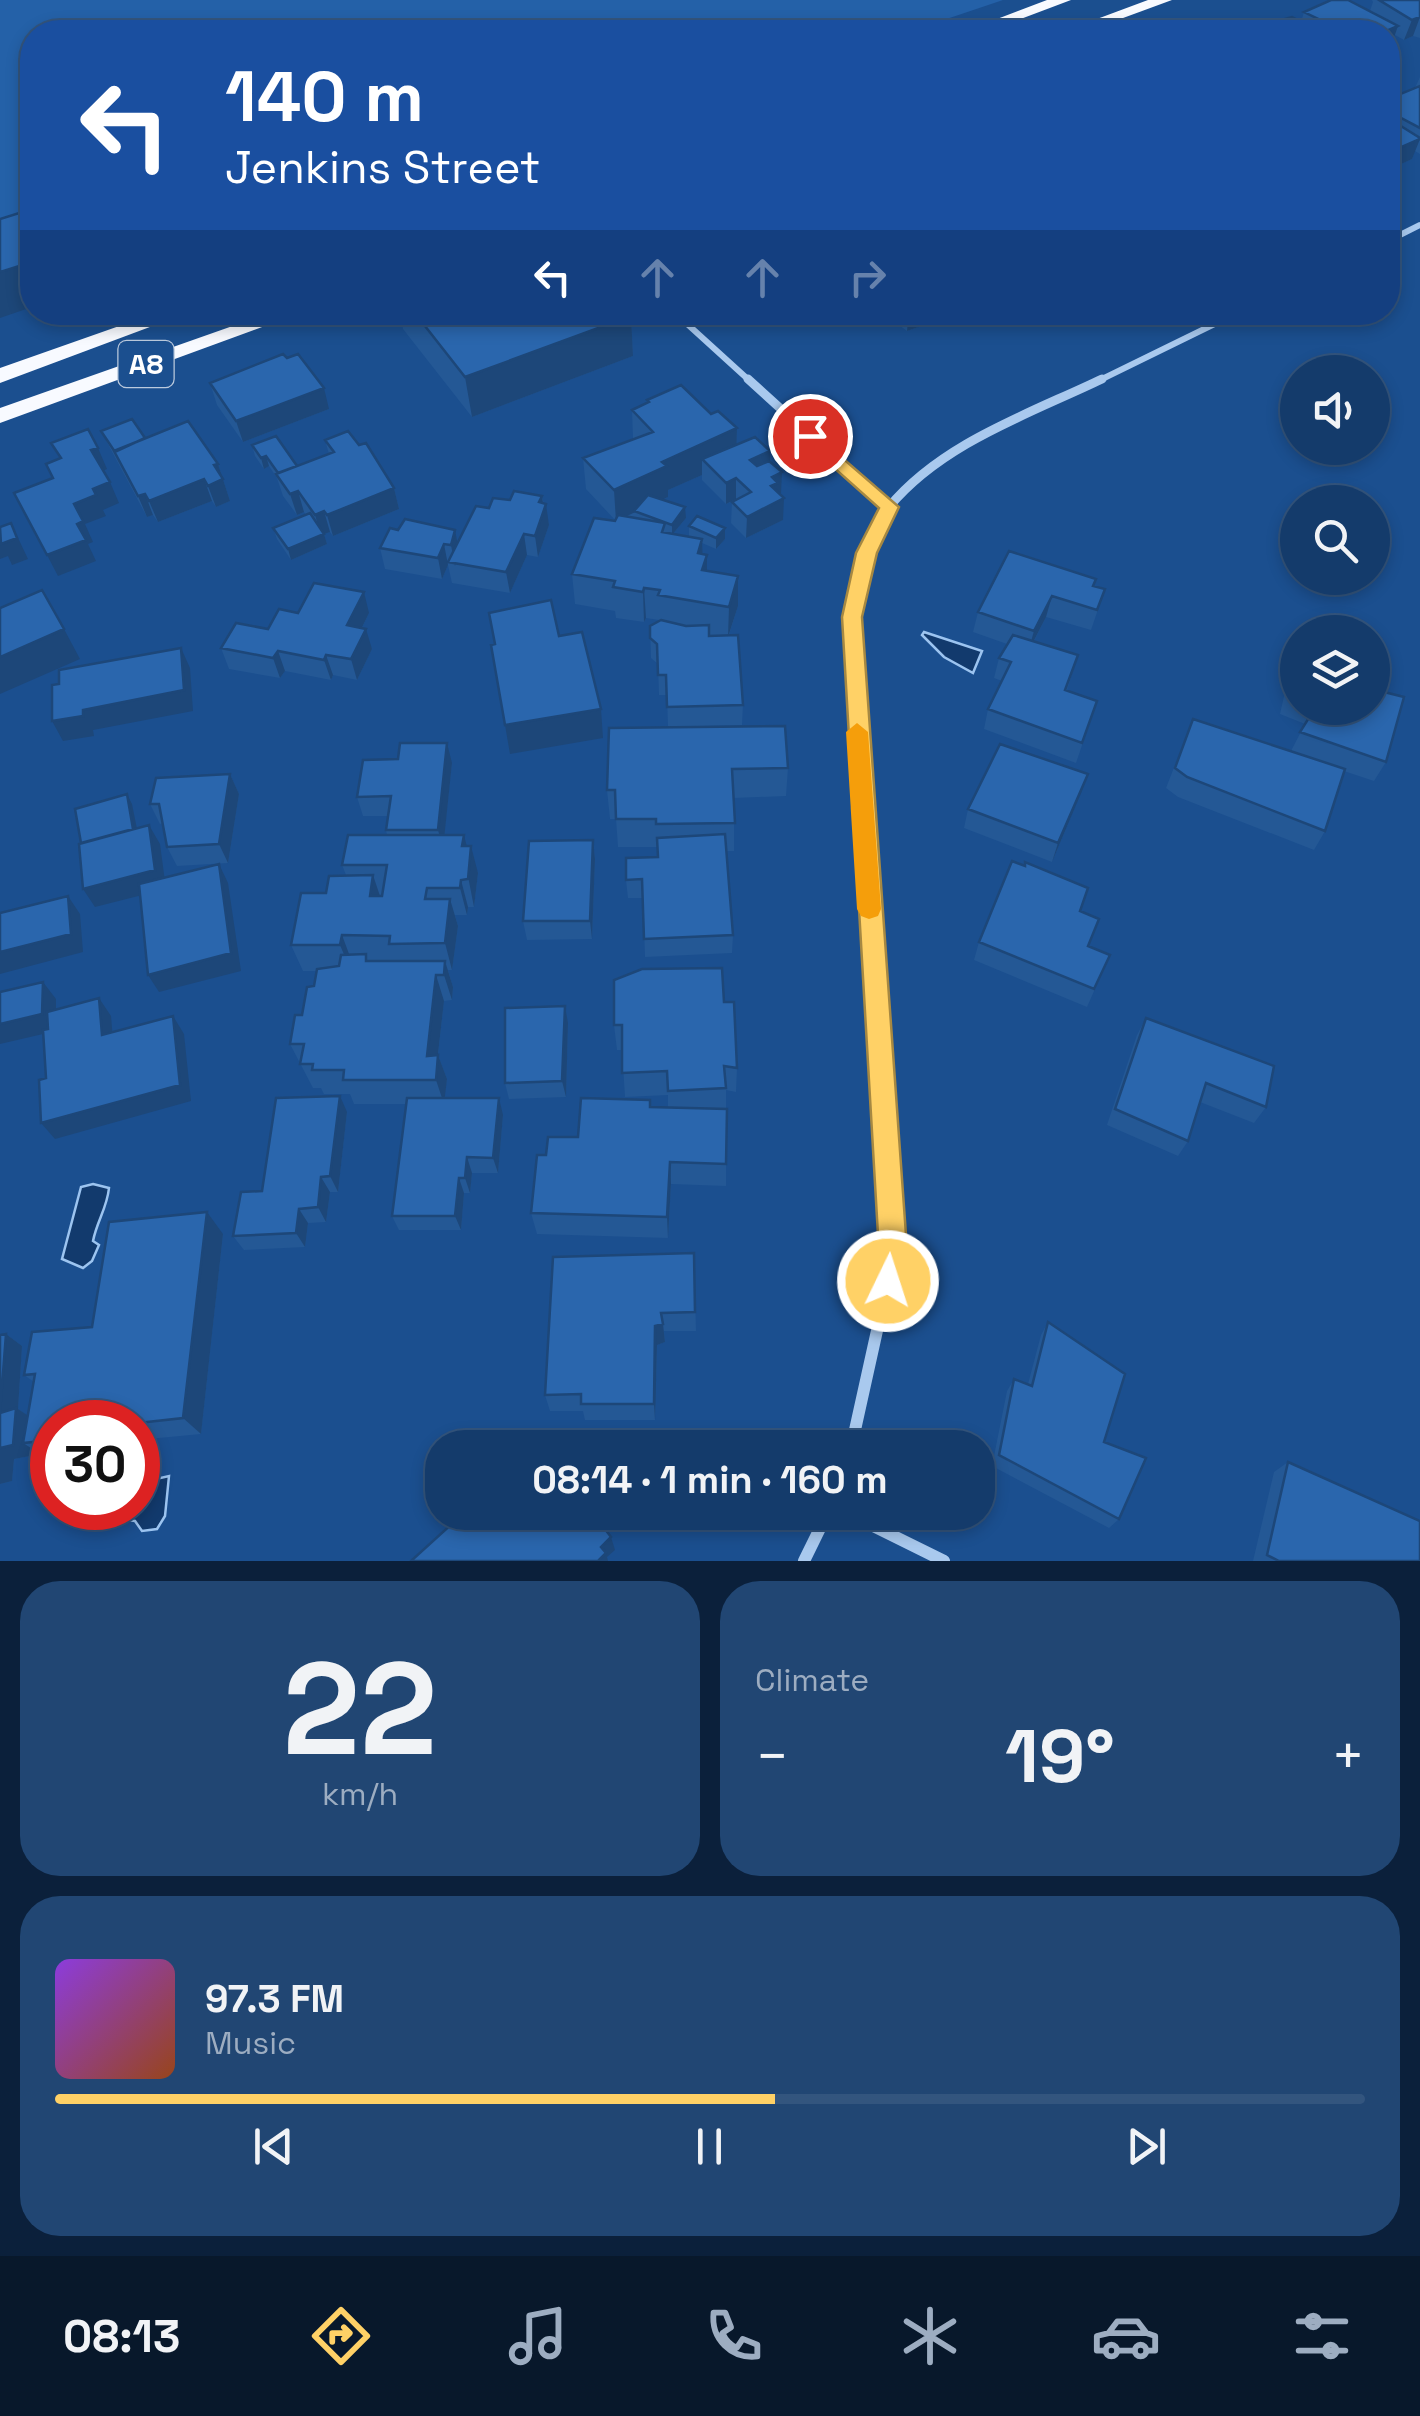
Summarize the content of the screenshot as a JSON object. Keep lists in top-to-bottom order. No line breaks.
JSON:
{"streets":{"highway":["A8"]},"page":{"turn":["140 m","Jenkins Street"],"limit":"30","trip":"08:14 · 1 min · 160 m","tile":[["22","km/h"],"Climate"],"heat":["−","19°","+"],"song":["97.3 FM","Music"],"tabs":"08:13"}}
